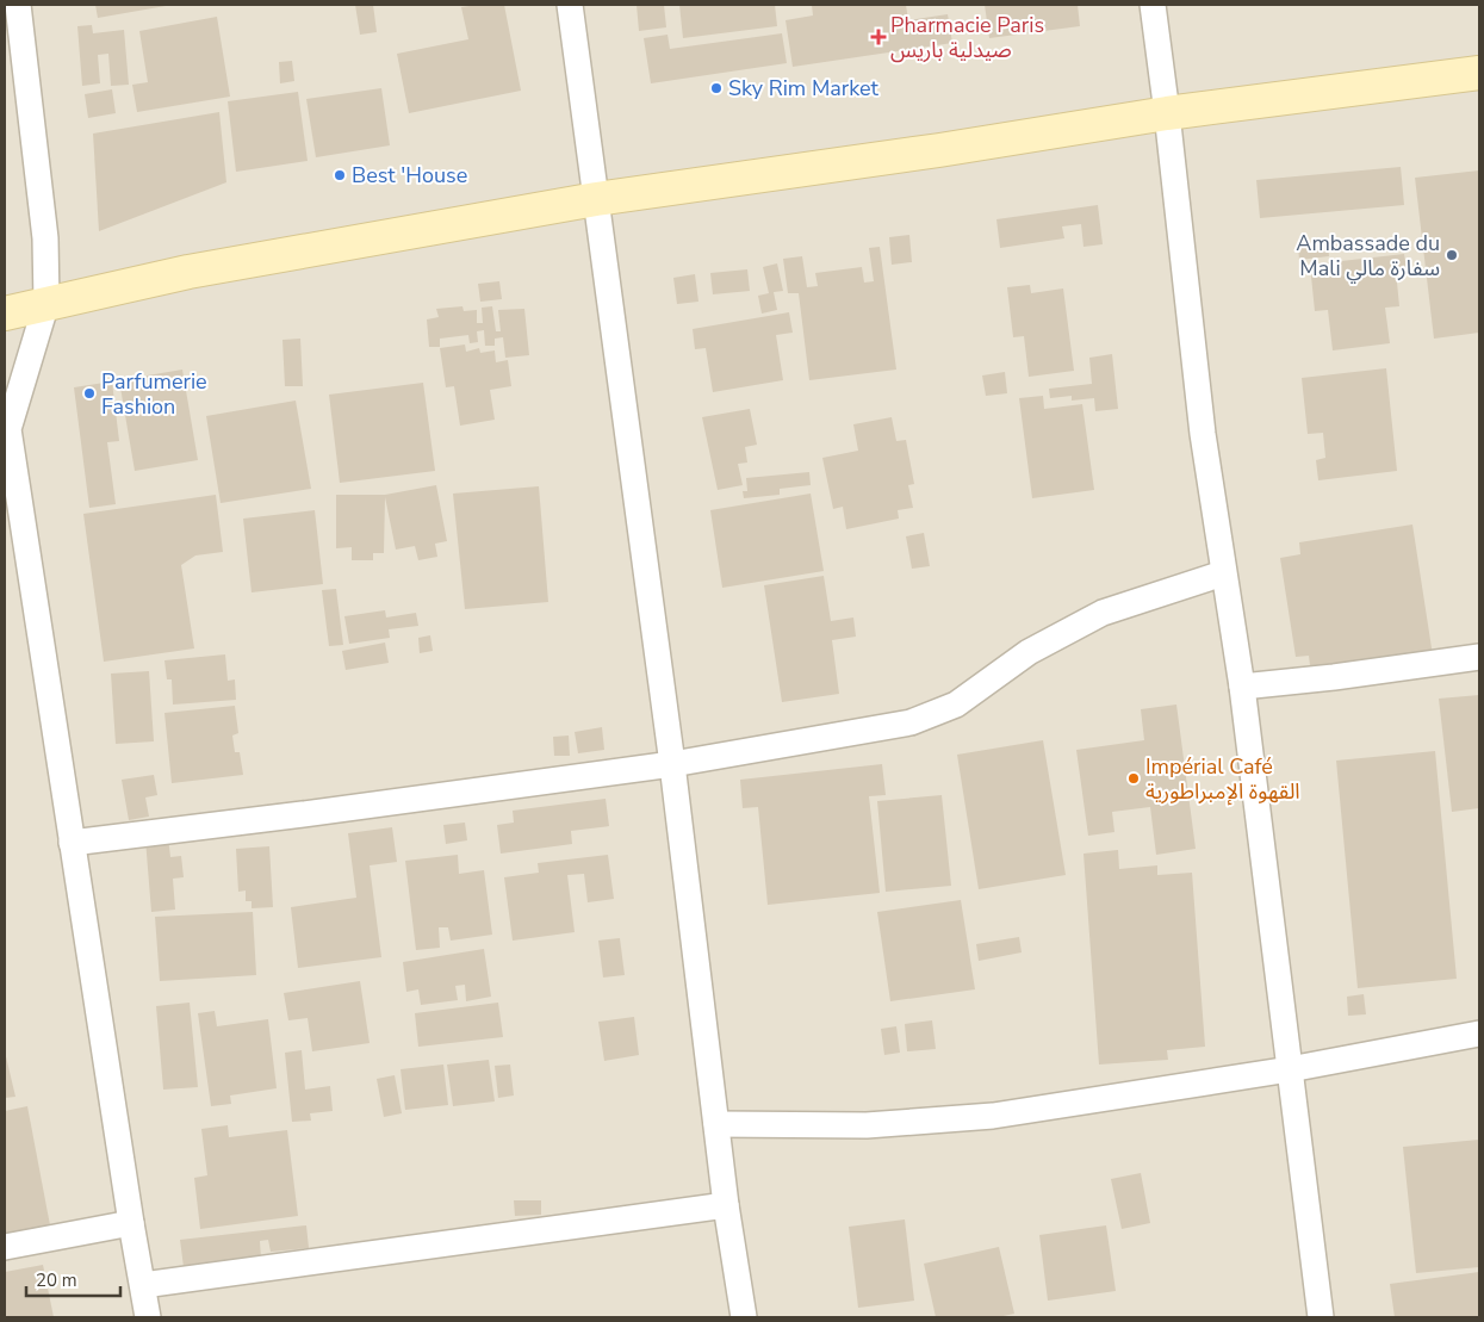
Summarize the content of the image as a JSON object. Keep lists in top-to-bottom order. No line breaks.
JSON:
{"places":{"health":["Pharmacie Paris صيدلية باريس"],"other":["Sky Rim Market","Best 'House","Ambassade du Mali سفارة مالي","Parfumerie Fashion","Impérial Café القهوة الإمبراطورية"]},"scale_bar":"20 m"}
